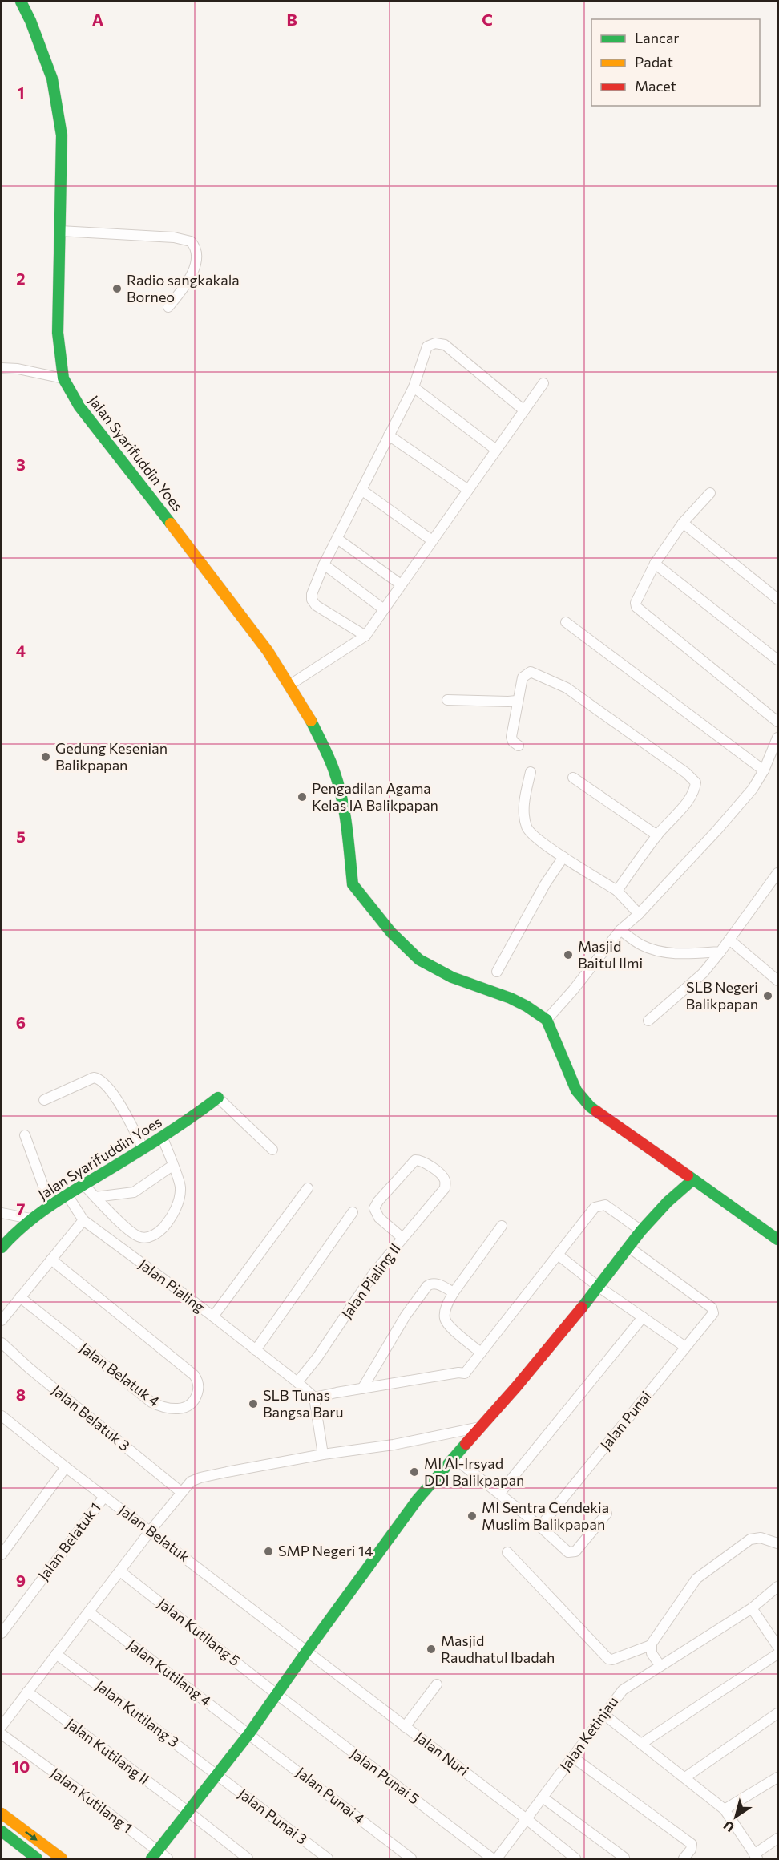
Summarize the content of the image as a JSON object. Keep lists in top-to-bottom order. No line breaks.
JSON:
{"streets":{"main road":["Jalan Syarifuddin Yoes"],"street":["Jalan Pialing II","Jalan Pialing","Jalan Belatuk 4","Jalan Belatuk 3","Jalan Punai","Jalan Belatuk","Jalan Belatuk 1","Jalan Kutilang 5","Jalan Kutilang 4","Jalan Kutilang 3","Jalan Ketinjau","Jalan Kutilang II","Jalan Nuri","Jalan Punai 5","Jalan Punai 4","Jalan Kutilang 1","Jalan Punai 3"]},"crossings":[["Jalan Syarifuddin Yoes","Jalan Pialing"],["Jalan Pialing II","Jalan Pialing"],["Jalan Belatuk","Jalan Belatuk 1"],["Jalan Belatuk","Jalan Nuri"],["Jalan Kutilang 5","Jalan Punai 5"],["Jalan Kutilang 4","Jalan Punai 4"],["Jalan Kutilang 3","Jalan Punai 3"],["Jalan Ketinjau","Jalan Nuri"]],"places":["Radio sangkakala Borneo","Gedung Kesenian Balikpapan","Pengadilan Agama Kelas IA Balikpapan","Masjid Baitul Ilmi","SLB Negeri Balikpapan","SLB Tunas Bangsa Baru","MI Al-Irsyad DDI Balikpapan","MI Sentra Cendekia Muslim Balikpapan","SMP Negeri 14","Masjid Raudhatul Ibadah"],"legend":["Lancar","Padat","Macet"],"north":"bottom left","grid":{"columns":["A","B","C"],"rows":["1","2","3","4","5","6","7","8","9","10"]}}
